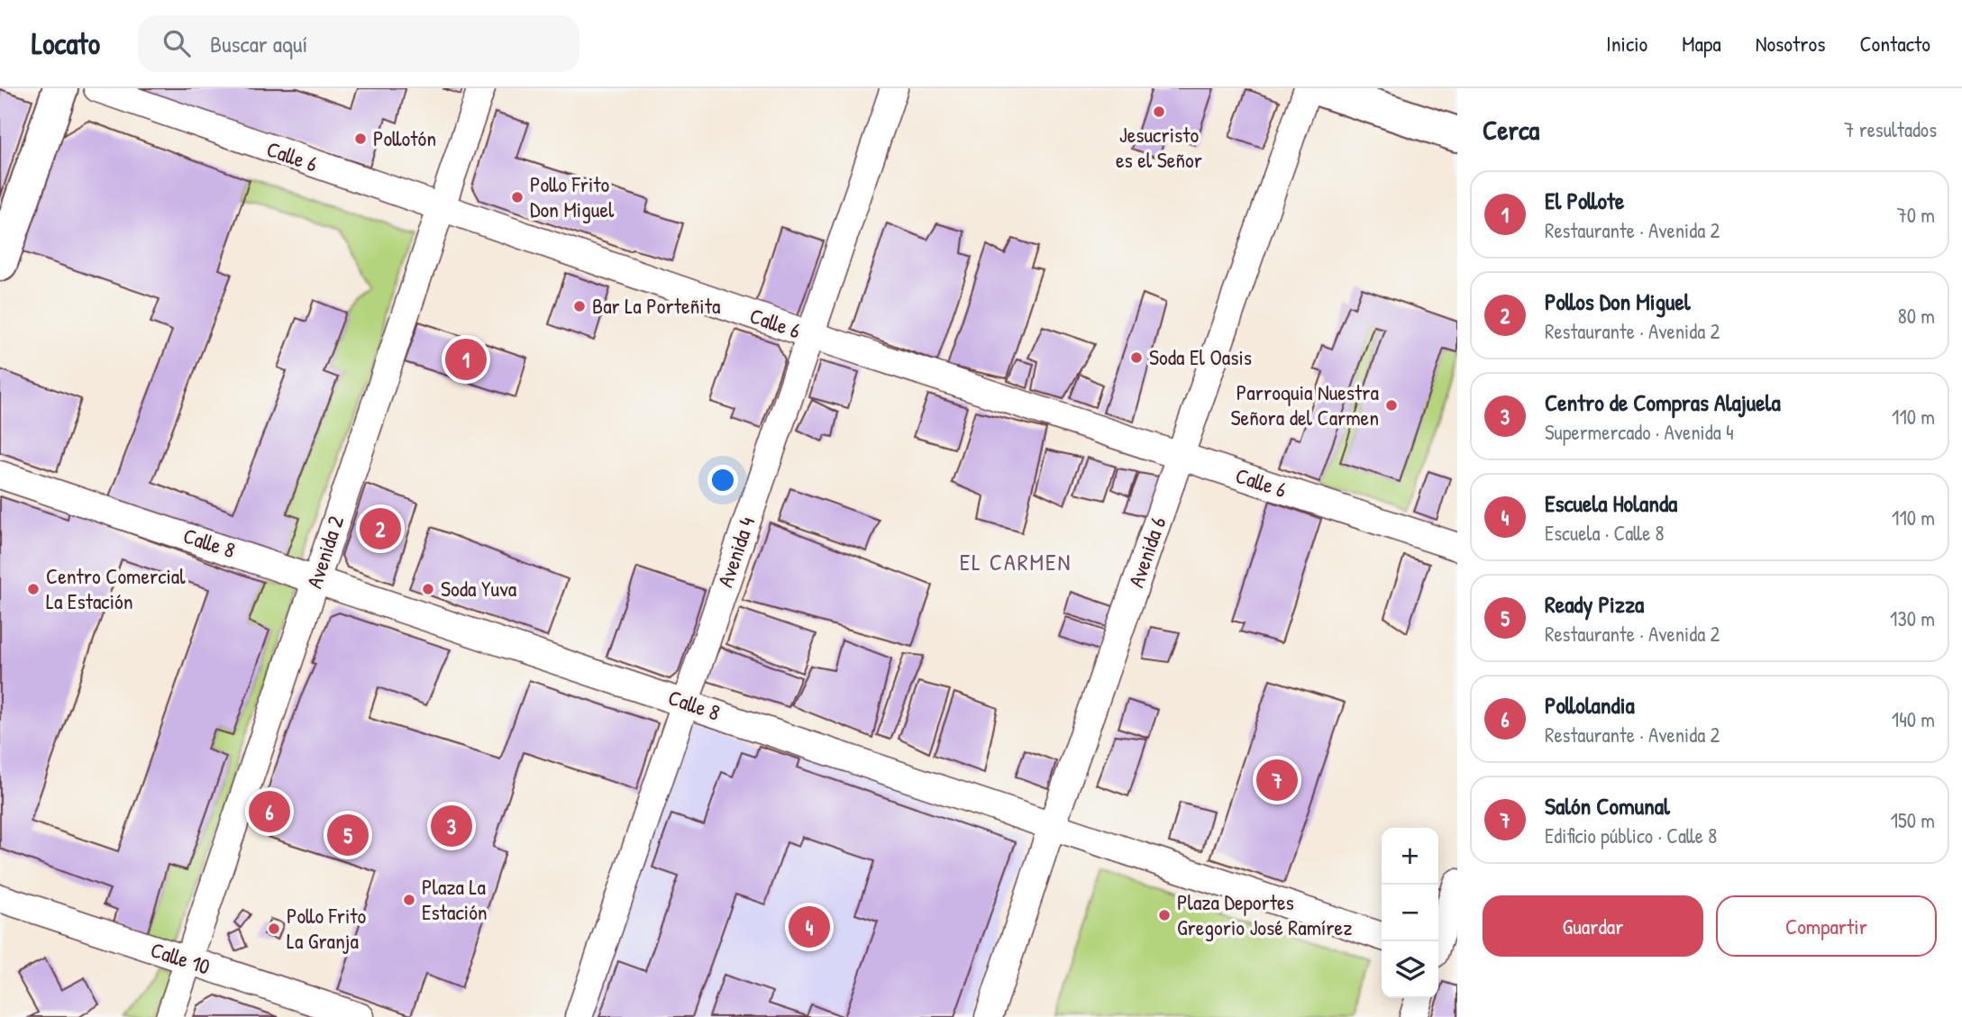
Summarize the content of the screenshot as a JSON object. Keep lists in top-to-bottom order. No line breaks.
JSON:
{"streets":{"street":["Calle 6","Calle 8","Avenida 2","Avenida 4","Avenida 6","Calle 10"]},"crossings":[["Calle 6","Avenida 2"],["Calle 6","Avenida 4"],["Calle 6","Avenida 6"],["Calle 8","Avenida 2"],["Calle 8","Avenida 4"],["Calle 8","Avenida 6"],["Avenida 2","Calle 10"]],"districts":["EL CARMEN"],"places":["Jesucristo es el Señor","Pollotón","Pollo Frito Don Miguel","Bar La Porteñita","Soda El Oasis","Parroquia Nuestra Señora del Carmen","Centro Comercial La Estación","Soda Yuva","Plaza La Estación","Plaza Deportes Gregorio José Ramírez","Pollo Frito La Granja"],"page":{"header":"Locato","search":"Buscar aquí","nav":["Inicio","Mapa","Nosotros","Contacto"],"heading":["Cerca","7 resultados"],"list":[{"mark":"1","name":"El Pollote","note":"Restaurante · Avenida 2","value":"70 m"},{"mark":"2","name":"Pollos Don Miguel","note":"Restaurante · Avenida 2","value":"80 m"},{"mark":"3","name":"Centro de Compras Alajuela","note":"Supermercado · Avenida 4","value":"110 m"},{"mark":"4","name":"Escuela Holanda","note":"Escuela · Calle 8","value":"110 m"},{"mark":"5","name":"Ready Pizza","note":"Restaurante · Avenida 2","value":"130 m"},{"mark":"6","name":"Pollolandia","note":"Restaurante · Avenida 2","value":"140 m"},{"mark":"7","name":"Salón Comunal","note":"Edificio público · Calle 8","value":"150 m"}],"pins":["1","2","7","6","3","5","4"],"map_buttons":["+","−"],"buttons":["Guardar","Compartir"]}}
